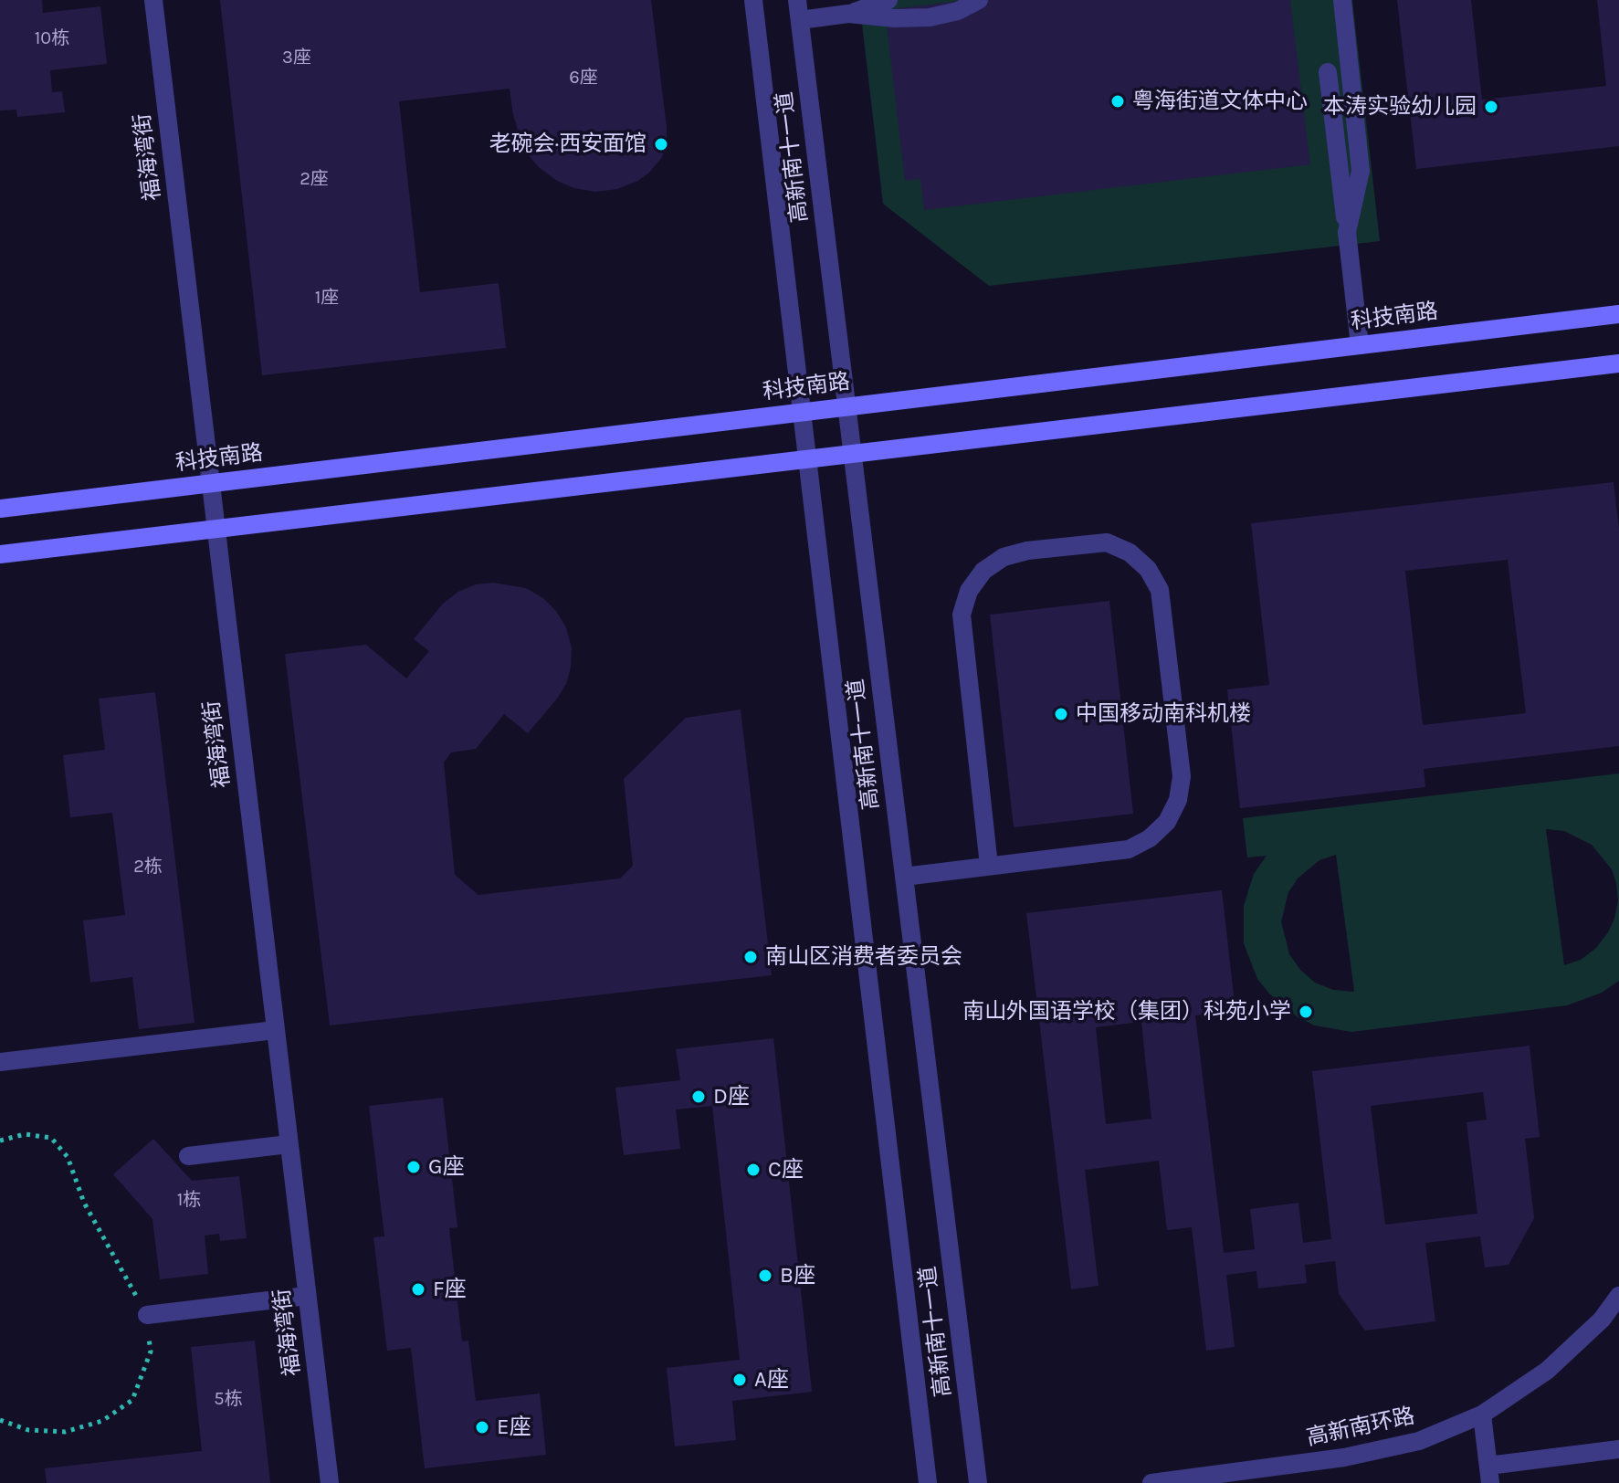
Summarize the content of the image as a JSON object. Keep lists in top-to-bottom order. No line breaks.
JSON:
{"streets":{"main road":["科技南路"],"street":["福海湾街","高新南十一道","高新南环路"]},"crossings":[["福海湾街","科技南路"],["高新南十一道","科技南路"]],"places":["粤海街道文体中心","本涛实验幼儿园","老碗会·西安面馆","中国移动南科机楼","南山区消费者委员会","南山外国语学校（集团）科苑小学","D座","G座","C座","B座","F座","A座","E座"],"house_numbers":["10栋","3座","6座","2座","1座","2栋","1栋","5栋"]}
